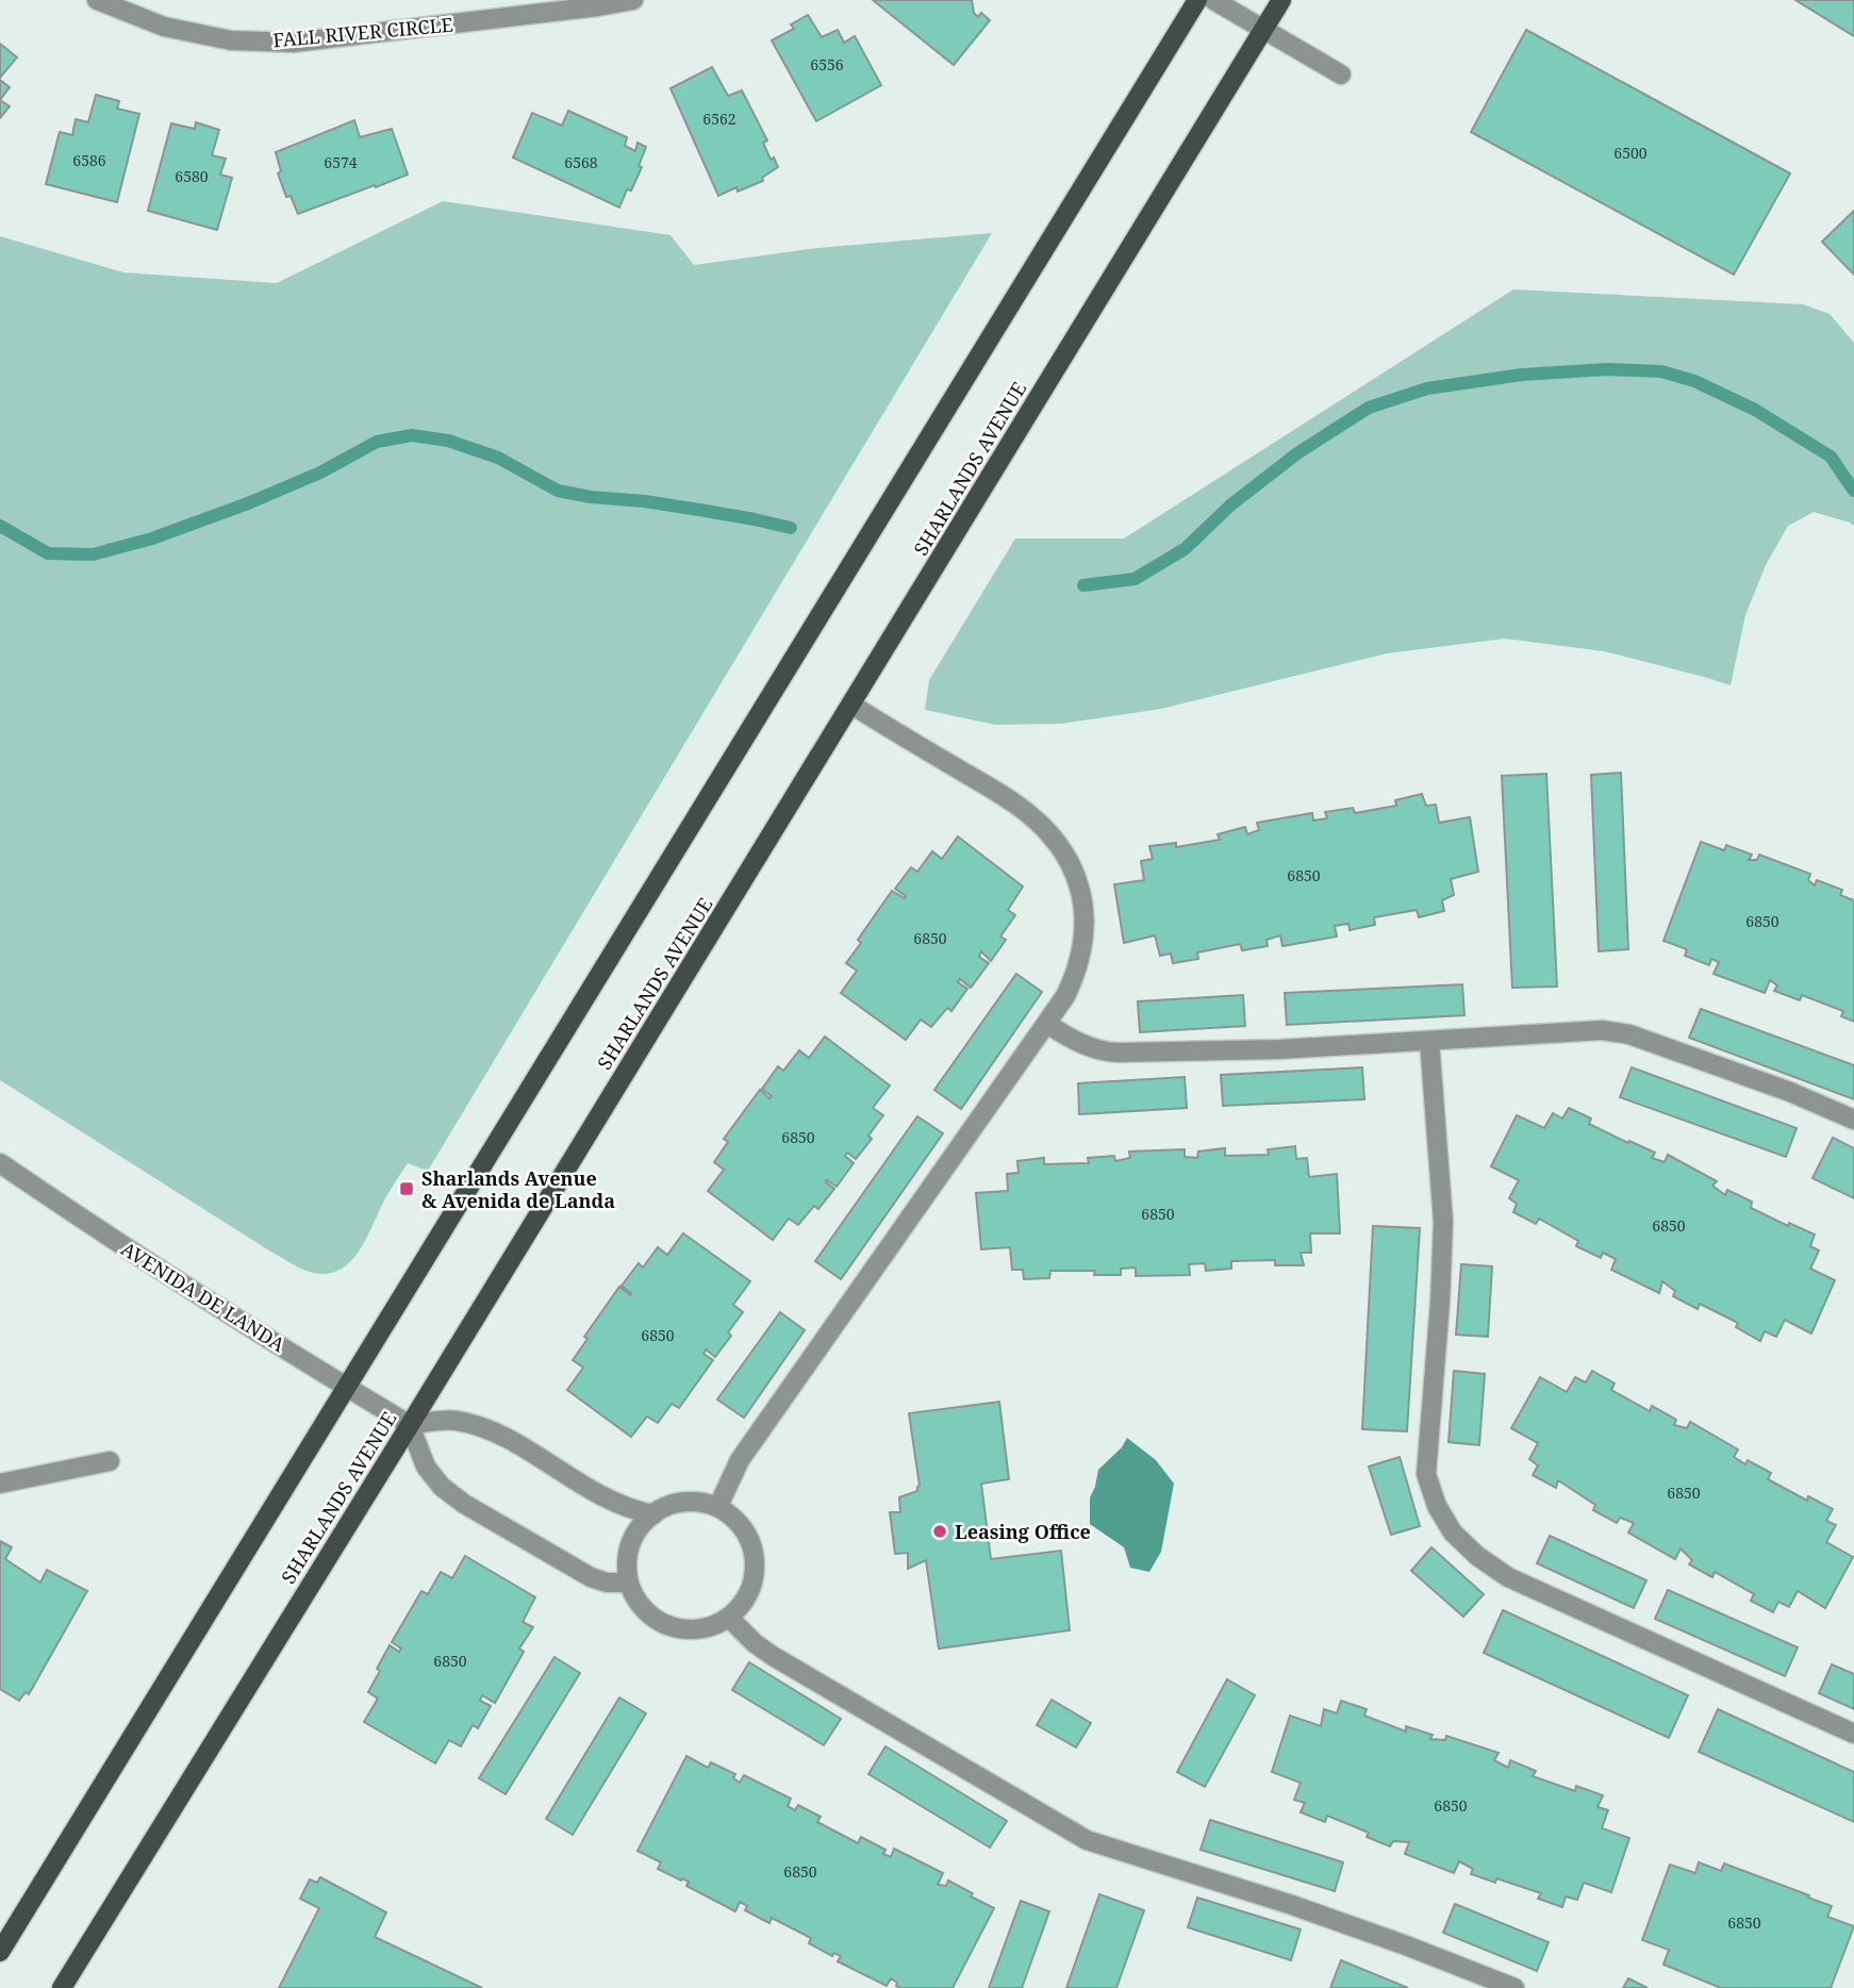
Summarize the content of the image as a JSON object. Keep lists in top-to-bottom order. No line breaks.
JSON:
{"streets":{"main road":["SHARLANDS AVENUE"],"street":["FALL RIVER CIRCLE","AVENIDA DE LANDA"]},"crossings":[["SHARLANDS AVENUE","AVENIDA DE LANDA"]],"places":{"transit":["Sharlands Avenue & Avenida de Landa"],"other":["Leasing Office"]},"house_numbers":["6556","6562","6500","6586","6574","6568","6580","6850","6850","6850","6850","6850","6850","6850","6850","6850","6850","6850","6850"]}
